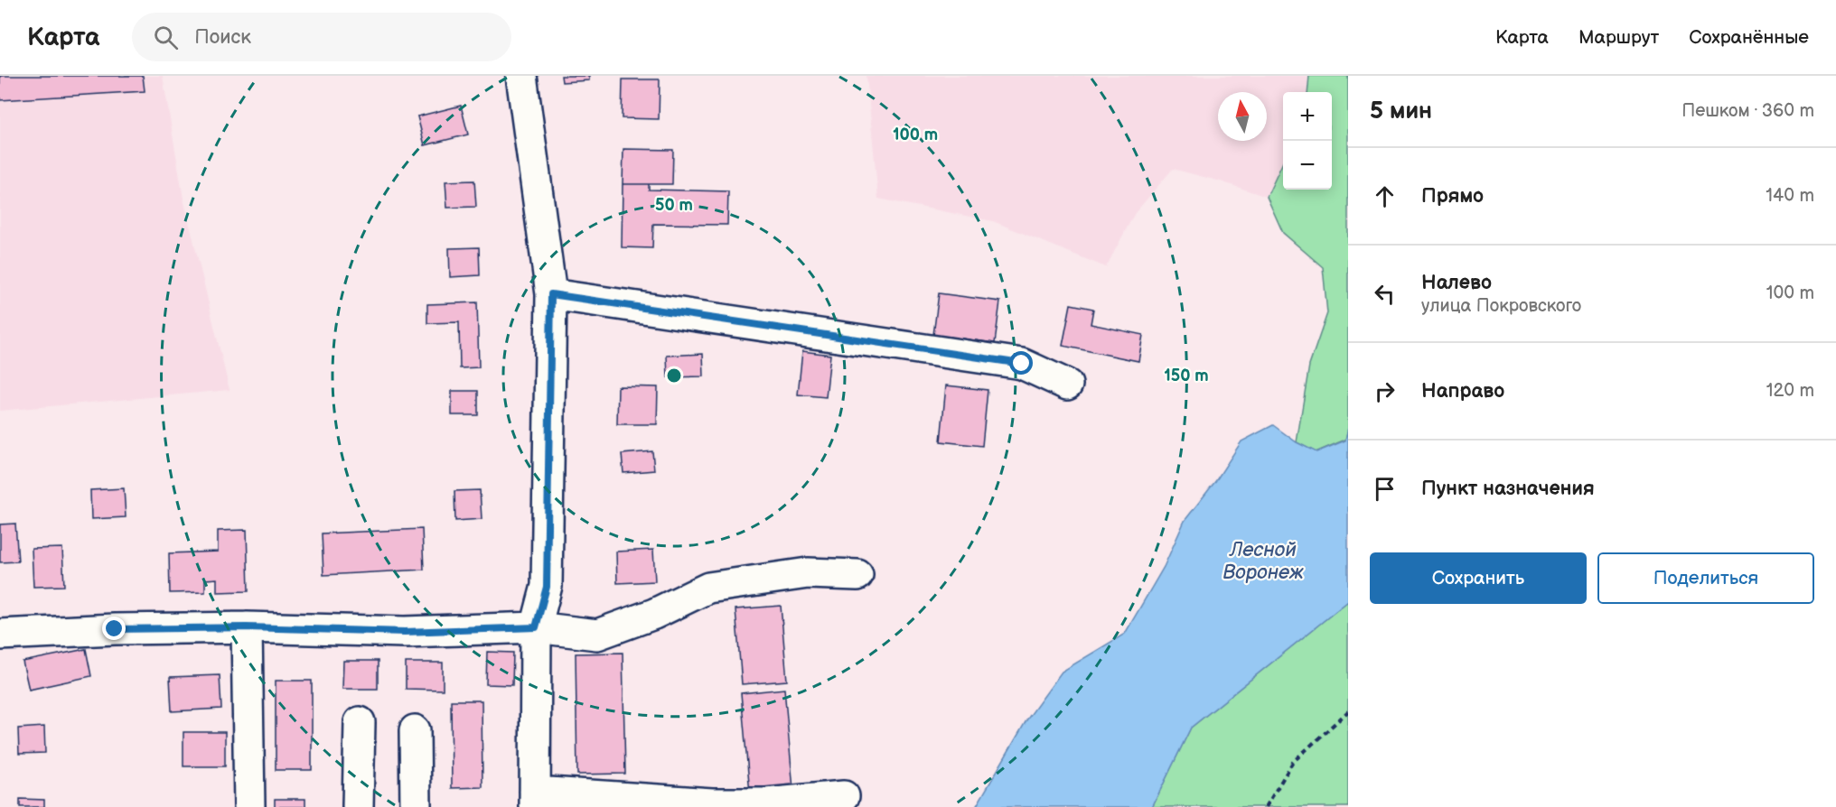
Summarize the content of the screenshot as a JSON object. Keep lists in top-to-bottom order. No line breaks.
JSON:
{"water":["Лесной Воронеж"],"north":"top","page":{"header":"Карта","search":"Поиск","nav":["Карта","Маршрут","Сохранённые"],"heading":["5 мин","Пешком · 360 m"],"map_buttons":["+","−"],"list":[["Прямо","140 m"],["Налево","улица Покровского","100 m"],["Направо","120 m"],"Пункт назначения"],"buttons":["Сохранить","Поделиться"]},"rings":["100 m","50 m","150 m"]}
